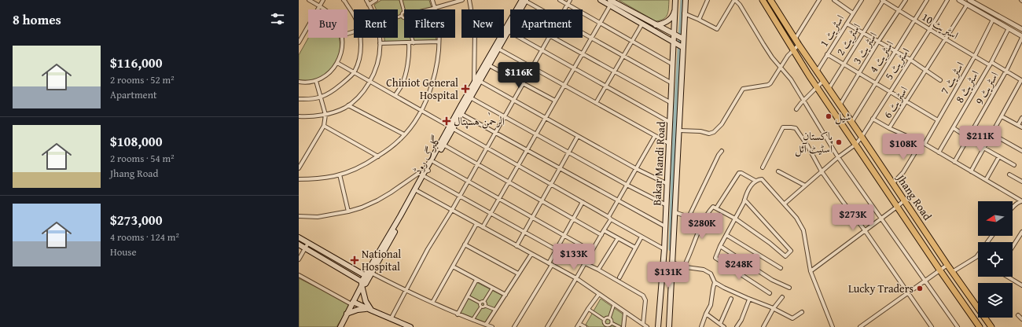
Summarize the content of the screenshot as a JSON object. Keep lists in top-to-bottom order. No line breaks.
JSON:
{"streets":{"highway":["Jhang Road"],"main road":["گلبرگ روڈ","Bakar Mandi Road"],"street":["اسٹریٹ 10","اسٹریٹ 1","اسٹریٹ 2","اسٹریٹ 3","اسٹریٹ 4","اسٹریٹ 5","اسٹریٹ 7","اسٹریٹ 8","اسٹریٹ 9","اسٹریٹ 6"]},"crossings":[["اسٹریٹ 10","اسٹریٹ 2"],["اسٹریٹ 10","اسٹریٹ 3"],["اسٹریٹ 10","اسٹریٹ 4"],["اسٹریٹ 10","اسٹریٹ 5"],["اسٹریٹ 10","اسٹریٹ 7"],["اسٹریٹ 10","اسٹریٹ 8"],["اسٹریٹ 10","اسٹریٹ 9"],["اسٹریٹ 10","اسٹریٹ 6"],["اسٹریٹ 1","Jhang Road"],["اسٹریٹ 2","Jhang Road"],["اسٹریٹ 3","Jhang Road"],["اسٹریٹ 4","Jhang Road"],["اسٹریٹ 5","Jhang Road"],["اسٹریٹ 7","اسٹریٹ 6"],["اسٹریٹ 7","Jhang Road"],["اسٹریٹ 8","اسٹریٹ 6"],["اسٹریٹ 9","اسٹریٹ 6"]],"places":{"health":["Chiniot General Hospital","الرحمٰن ہسپتال","National Hospital"],"other":["شیل","پاکستان اسٹیٹ آئل","Lucky Traders"]},"north":"left","page":{"heading":"8 homes","chip":["Buy","Rent","Filters","New","Apartment"],"list":[{"name":"$116,000","note":"2 rooms · 52 m² · Apartment"},{"name":"$108,000","note":"2 rooms · 54 m² · Jhang Road"},{"name":"$273,000","note":"4 rooms · 124 m² · House"}],"price":["$116K","$211K","$108K","$273K","$280K","$133K","$248K","$131K"]}}
